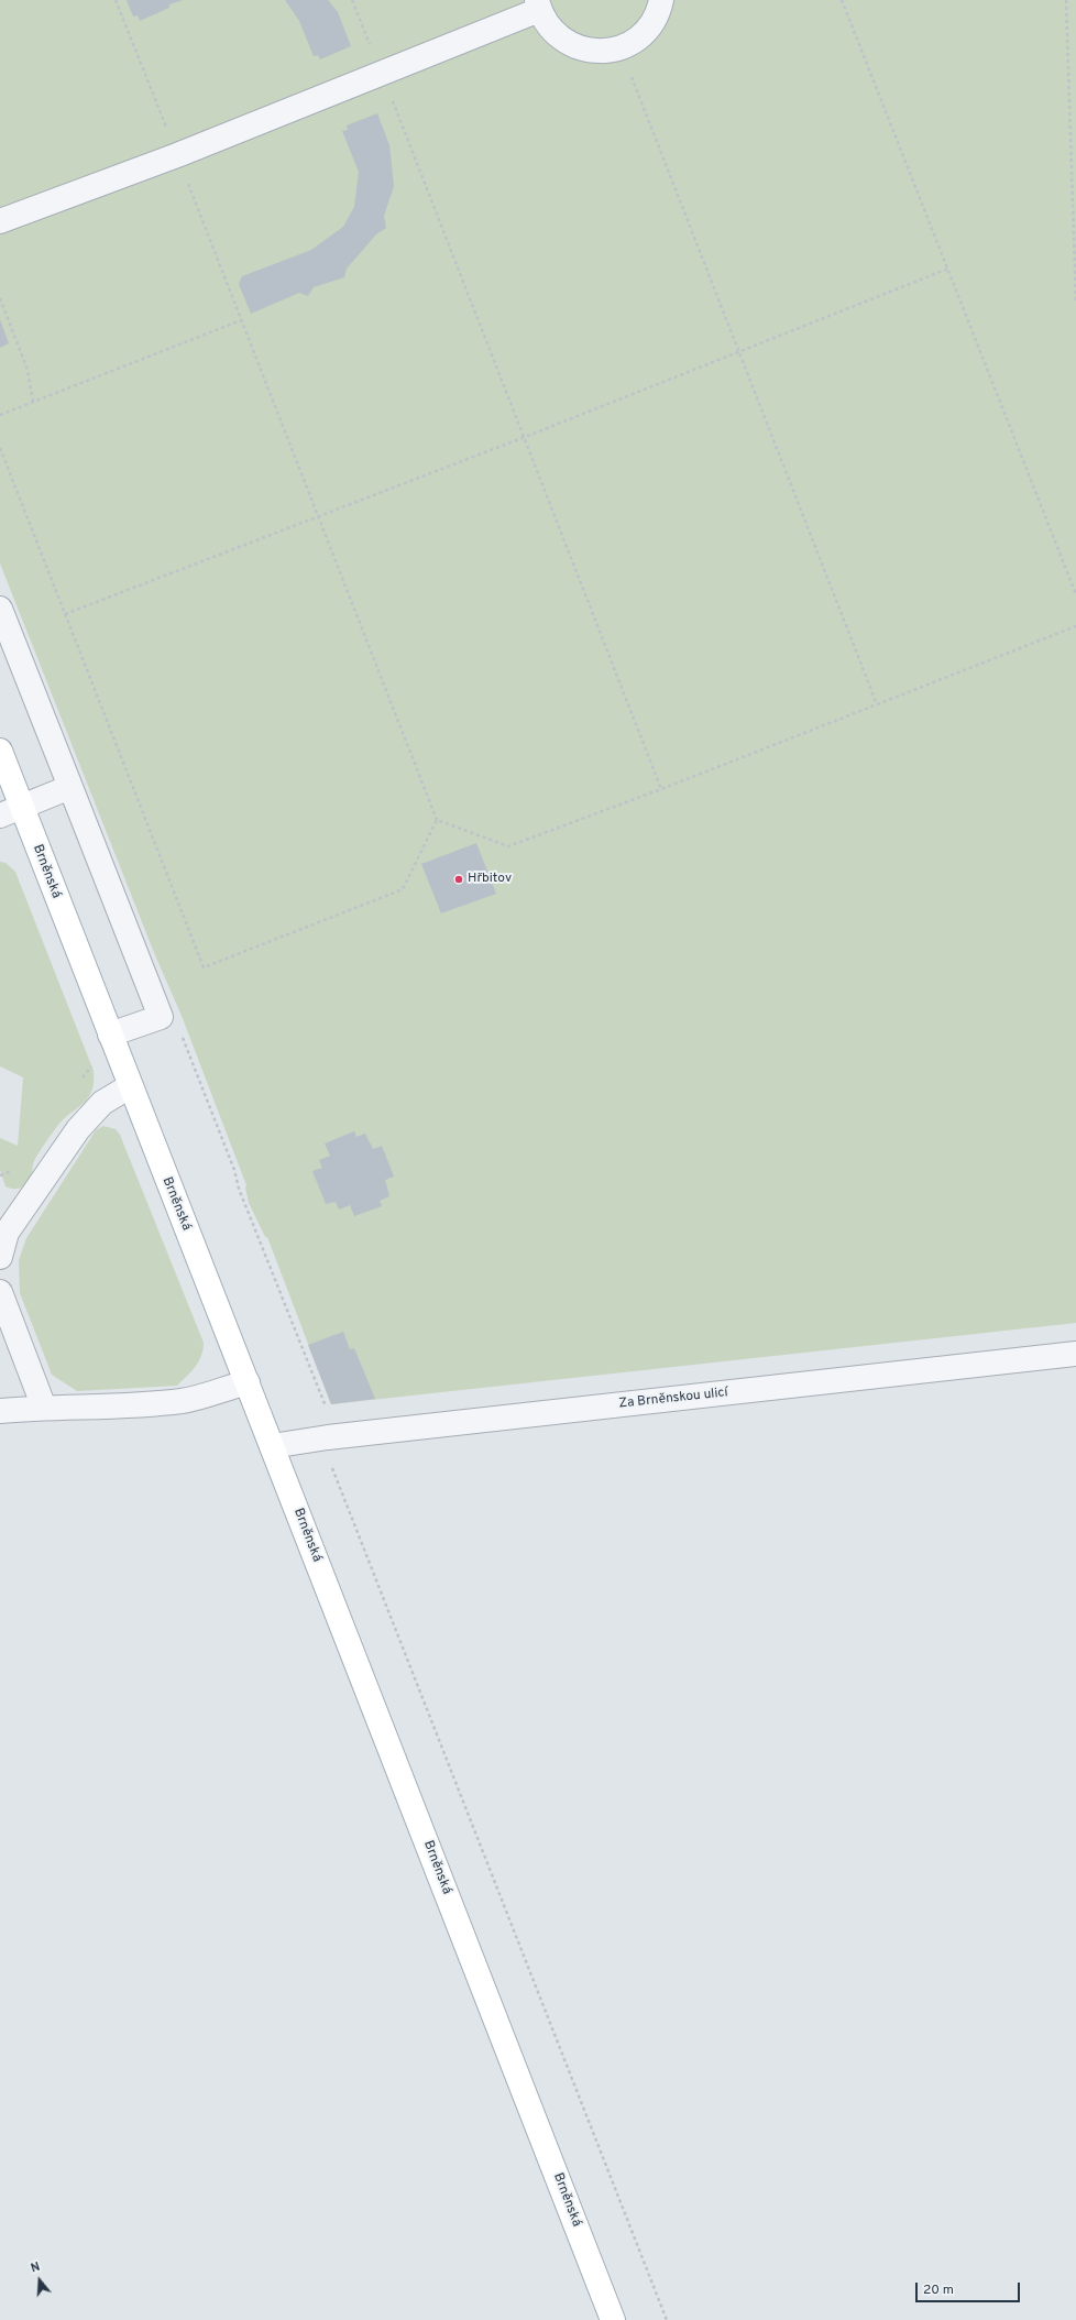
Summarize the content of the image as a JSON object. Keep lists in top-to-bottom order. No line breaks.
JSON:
{"streets":{"main road":["Brněnská"],"lane":["Za Brněnskou ulicí"]},"crossings":[["Brněnská","Za Brněnskou ulicí"]],"places":["Hřbitov"],"scale_bar":"20 m","north":"top"}
